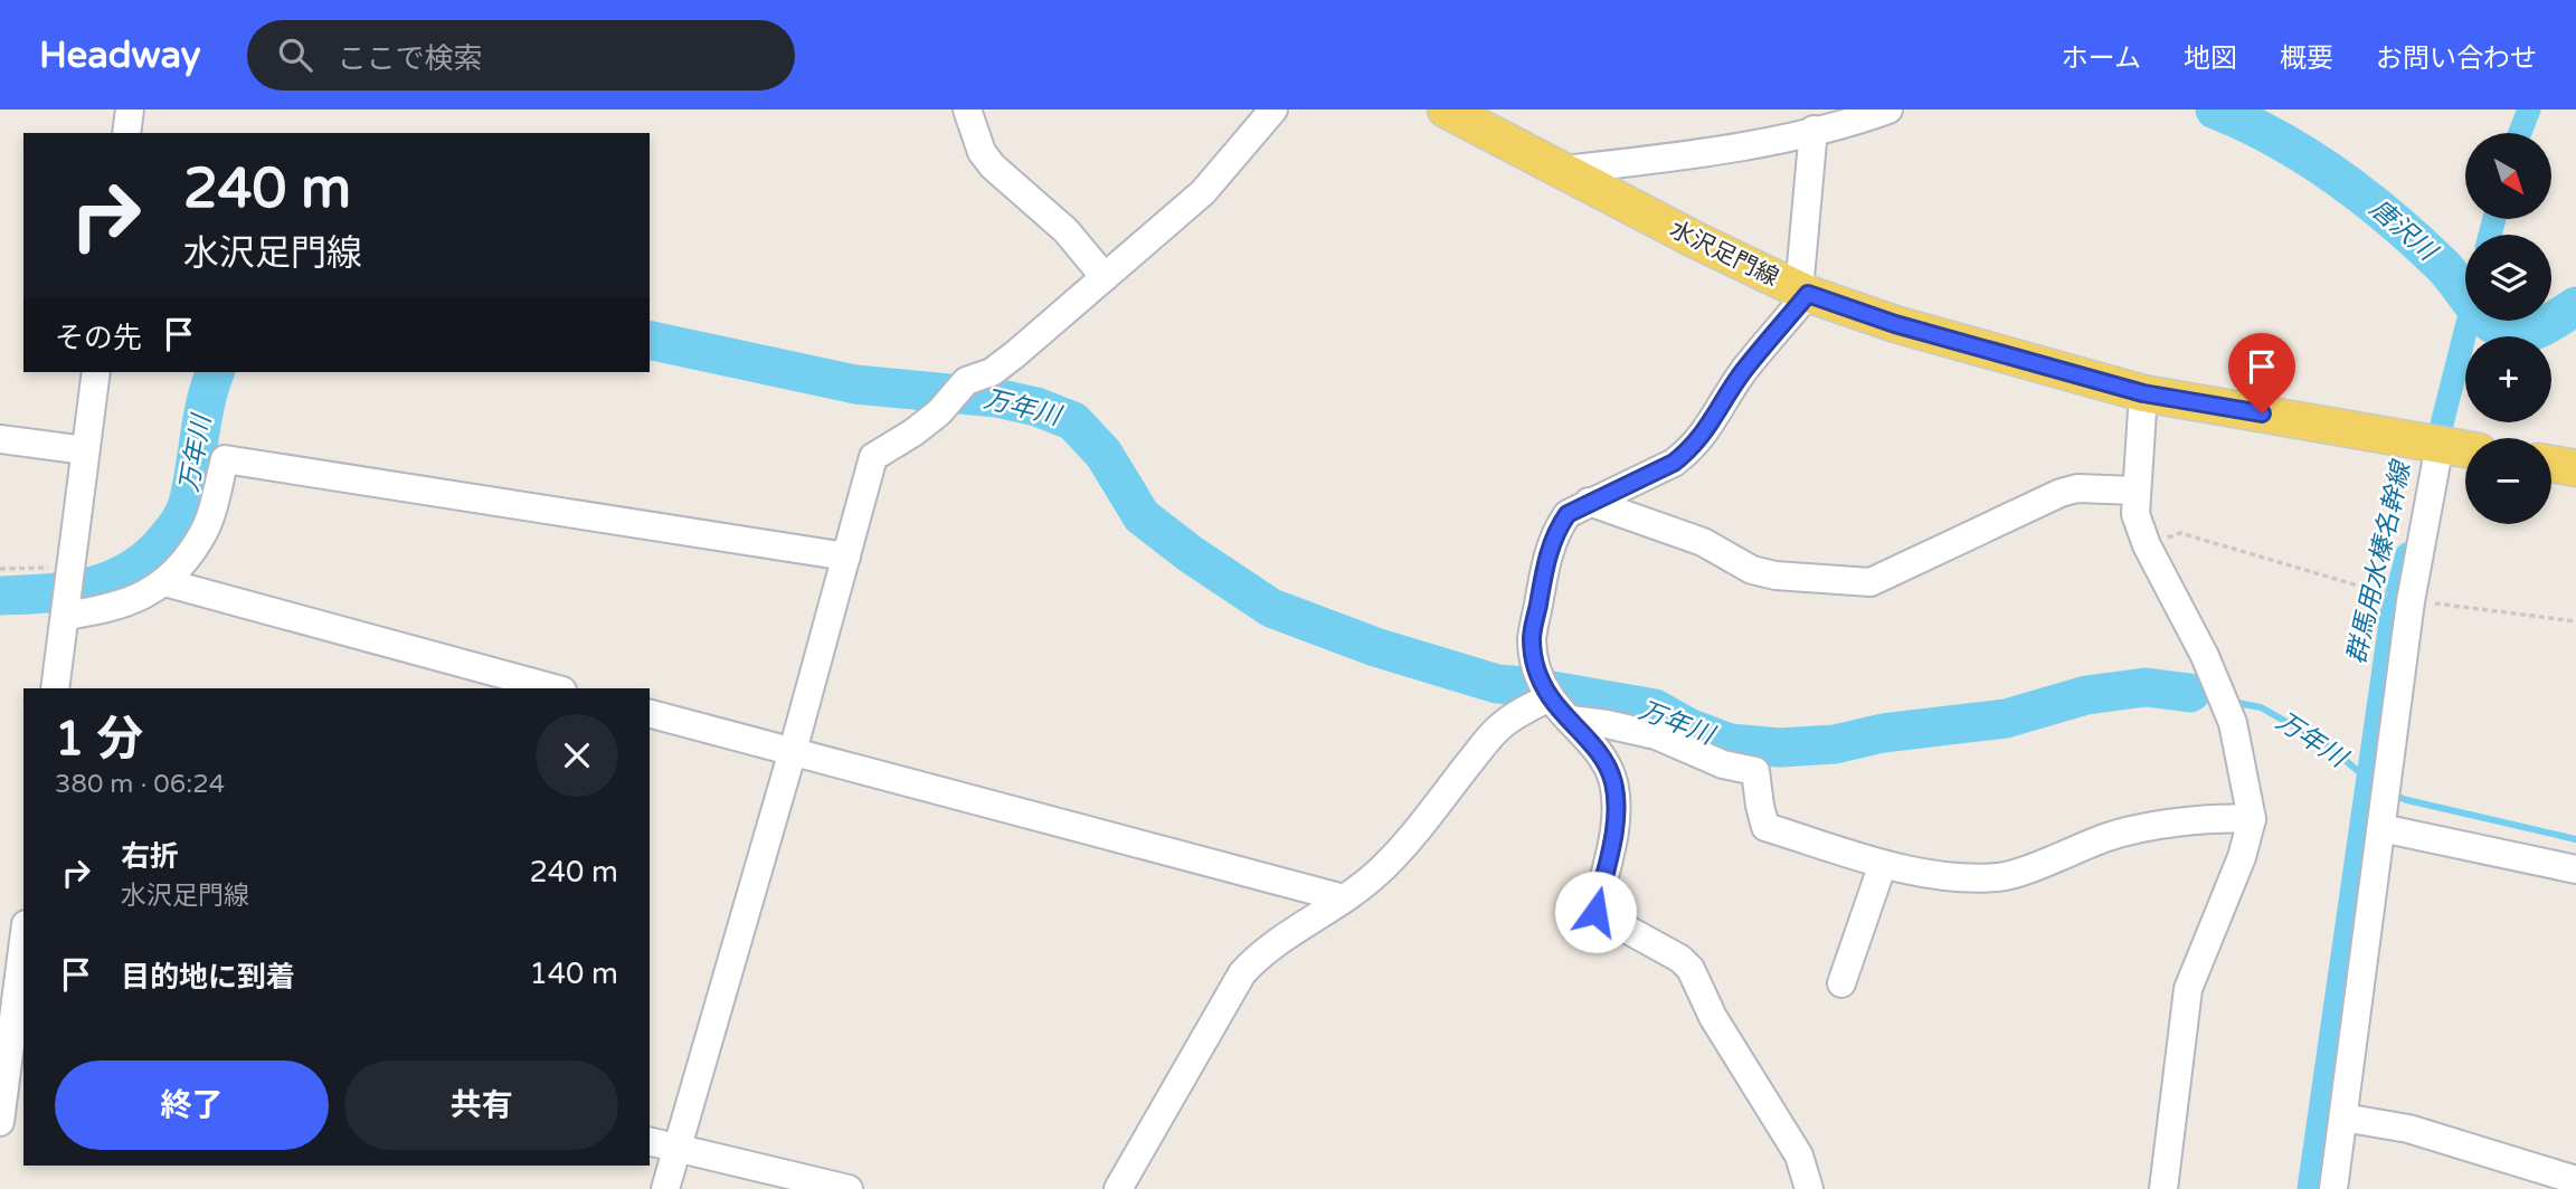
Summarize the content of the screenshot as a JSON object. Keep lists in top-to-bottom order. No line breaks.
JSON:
{"streets":{"main road":["水沢足門線"]},"water":["唐沢川","万年川","群馬用水榛名幹線"],"north":"bottom right","page":{"header":"Headway","search":"ここで検索","nav":["ホーム","地図","概要","お問い合わせ"],"map_buttons":["+","−"],"turn":["240 m","水沢足門線"],"then":"その先","heading":["1 分","380 m · 06:24"],"list":[{"name":"右折","note":"水沢足門線","value":"240 m"},{"name":"目的地に到着","value":"140 m"}],"buttons":["終了","共有"]}}
